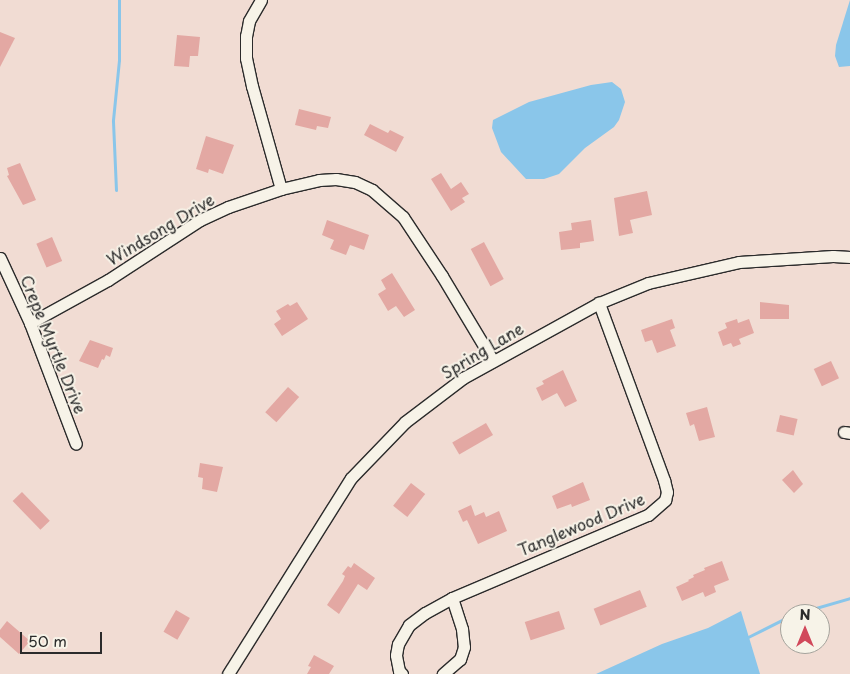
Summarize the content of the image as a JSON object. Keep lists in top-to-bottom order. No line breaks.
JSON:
{"streets":{"street":["Windsong Drive","Crepe Myrtle Drive","Spring Lane","Tanglewood Drive"]},"crossings":[["Windsong Drive","Crepe Myrtle Drive"],["Windsong Drive","Spring Lane"],["Spring Lane","Tanglewood Drive"]],"scale_bar":"50 m","north":"top"}
